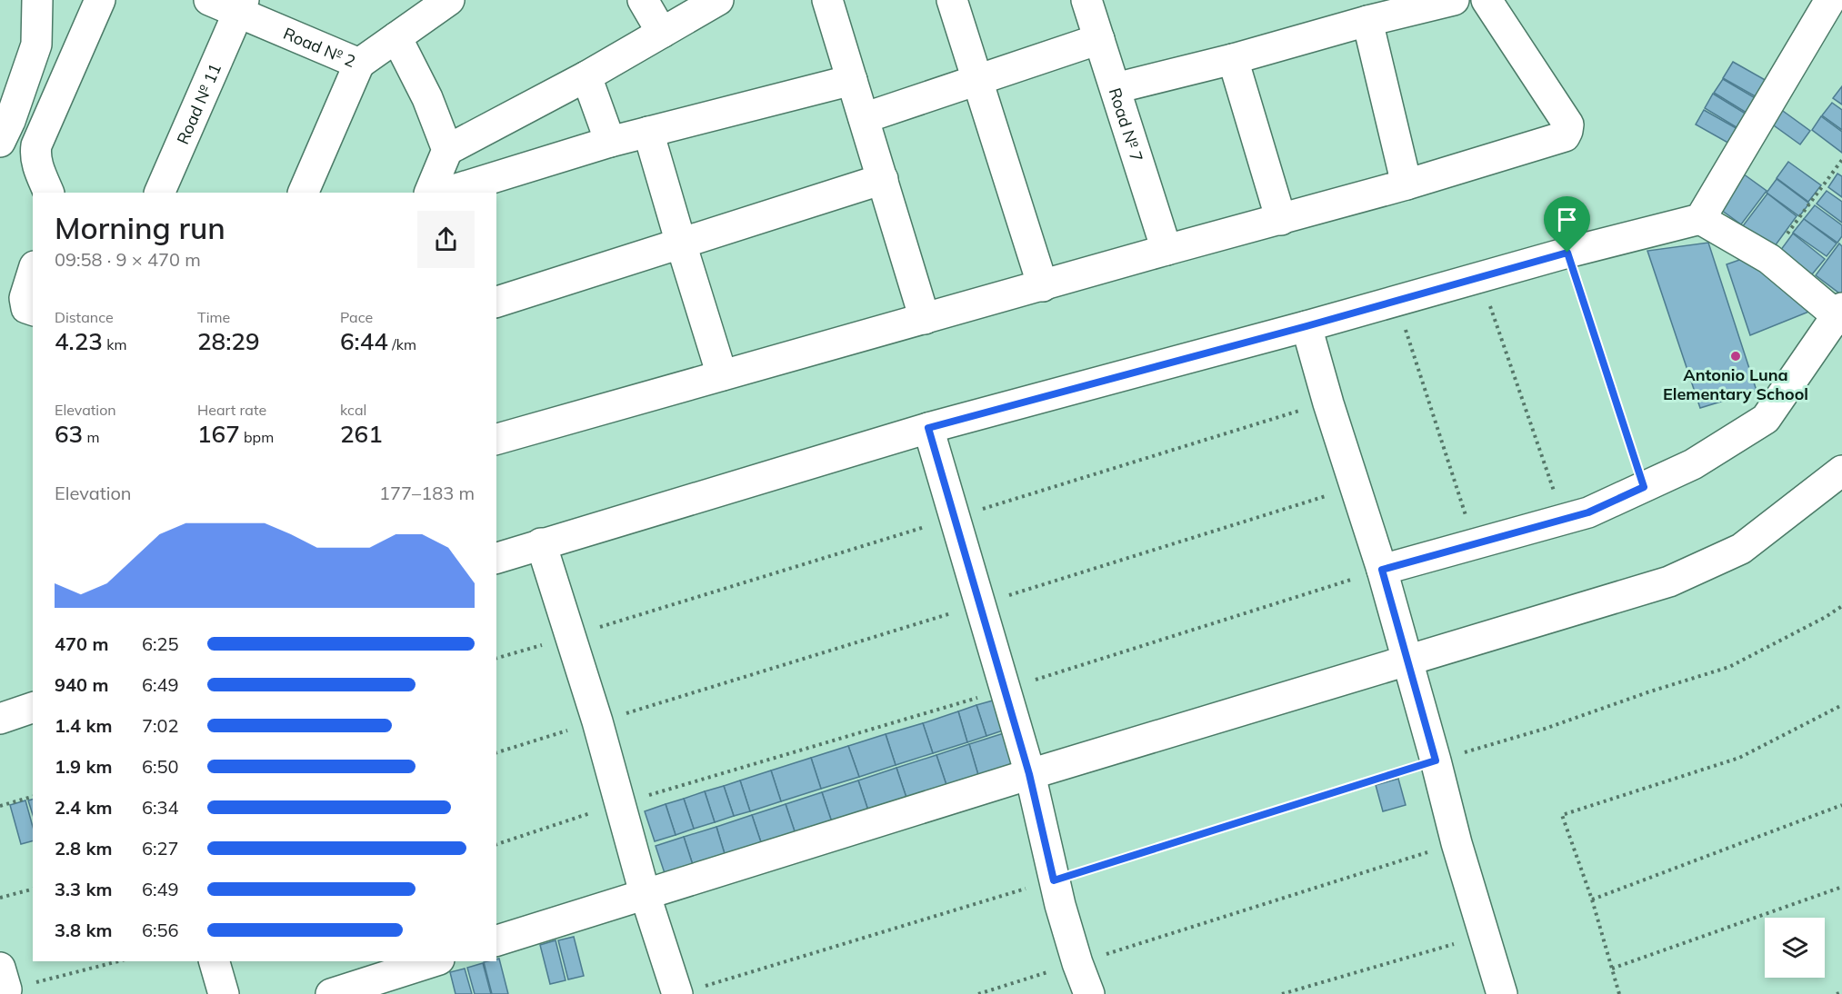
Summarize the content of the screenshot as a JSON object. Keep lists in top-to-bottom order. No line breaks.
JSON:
{"streets":{"street":["Road № 2","Road № 11","Road № 7"]},"crossings":[["Road № 2","Road № 11"]],"places":["Antonio Luna Elementary School"],"page":{"heading":["Morning run","09:58 · 9 × 470 m"],"stats":[["Distance","4.23 km"],["Time","28:29"],["Pace","6:44 /km"],["Elevation","63 m"],["Heart rate","167 bpm"],["kcal","261"]],"chart":["Elevation","177–183 m"],"list":[{"name":"470 m","note":"6:25"},{"name":"940 m","note":"6:49"},{"name":"1.4 km","note":"7:02"},{"name":"1.9 km","note":"6:50"},{"name":"2.4 km","note":"6:34"},{"name":"2.8 km","note":"6:27"},{"name":"3.3 km","note":"6:49"},{"name":"3.8 km","note":"6:56"}]}}
